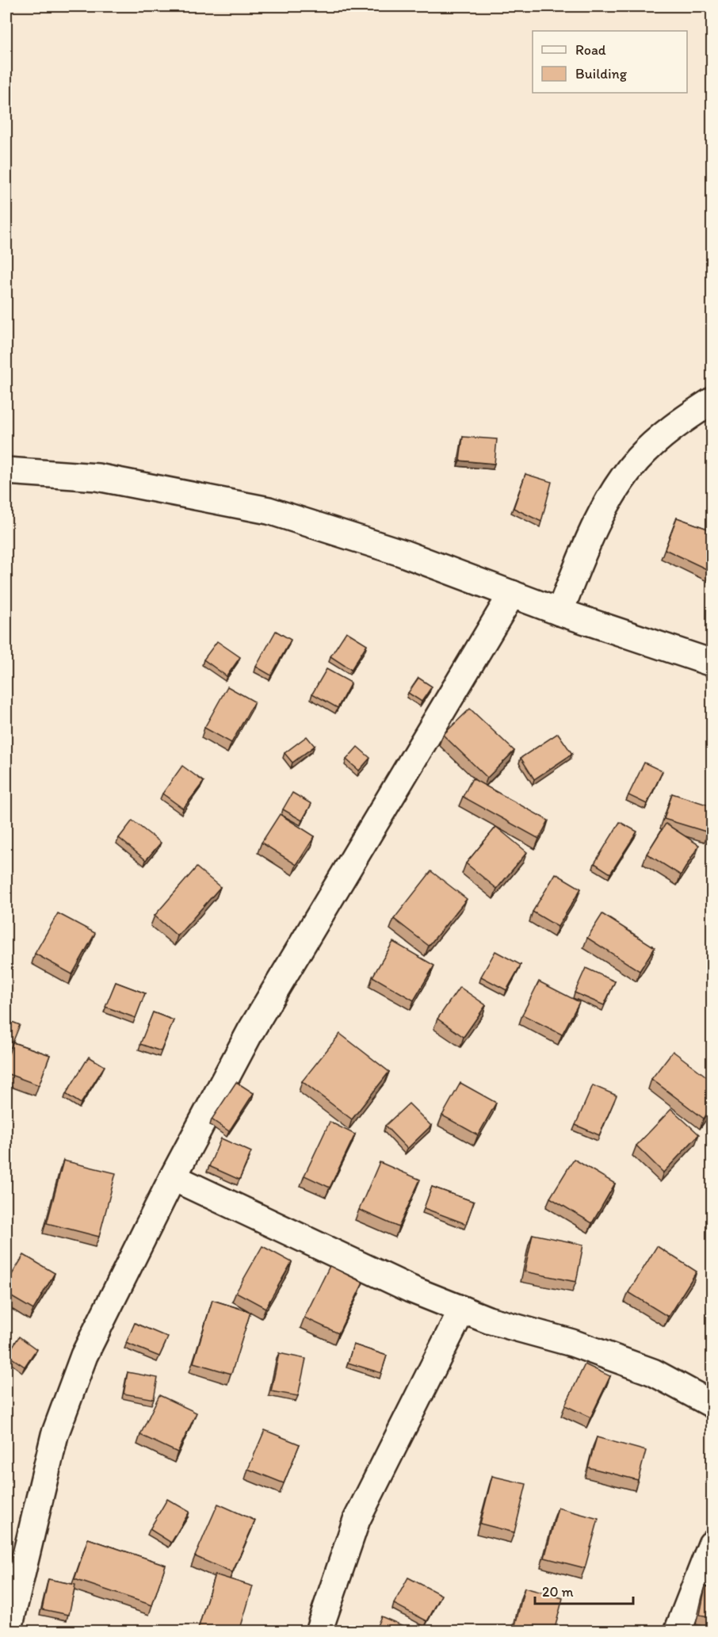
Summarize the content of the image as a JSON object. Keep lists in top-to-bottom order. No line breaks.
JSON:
{"legend":["Road","Building"],"scale_bar":"20 m"}
